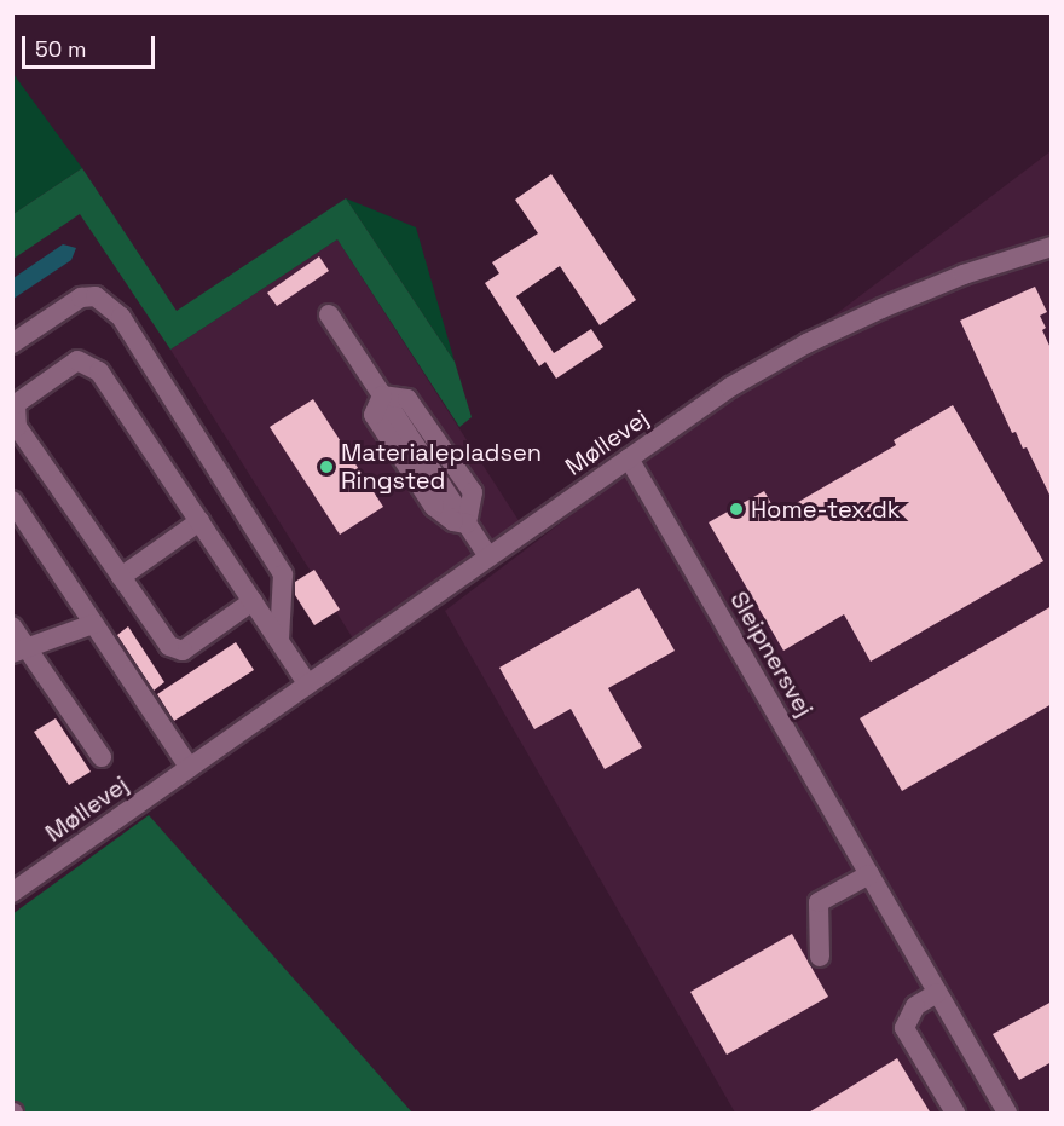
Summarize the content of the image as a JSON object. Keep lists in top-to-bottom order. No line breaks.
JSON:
{"streets":{"street":["Møllevej","Sleipnersvej"]},"crossings":[["Møllevej","Sleipnersvej"]],"places":["Materialepladsen Ringsted","Home-tex.dk"],"scale_bar":"50 m"}
